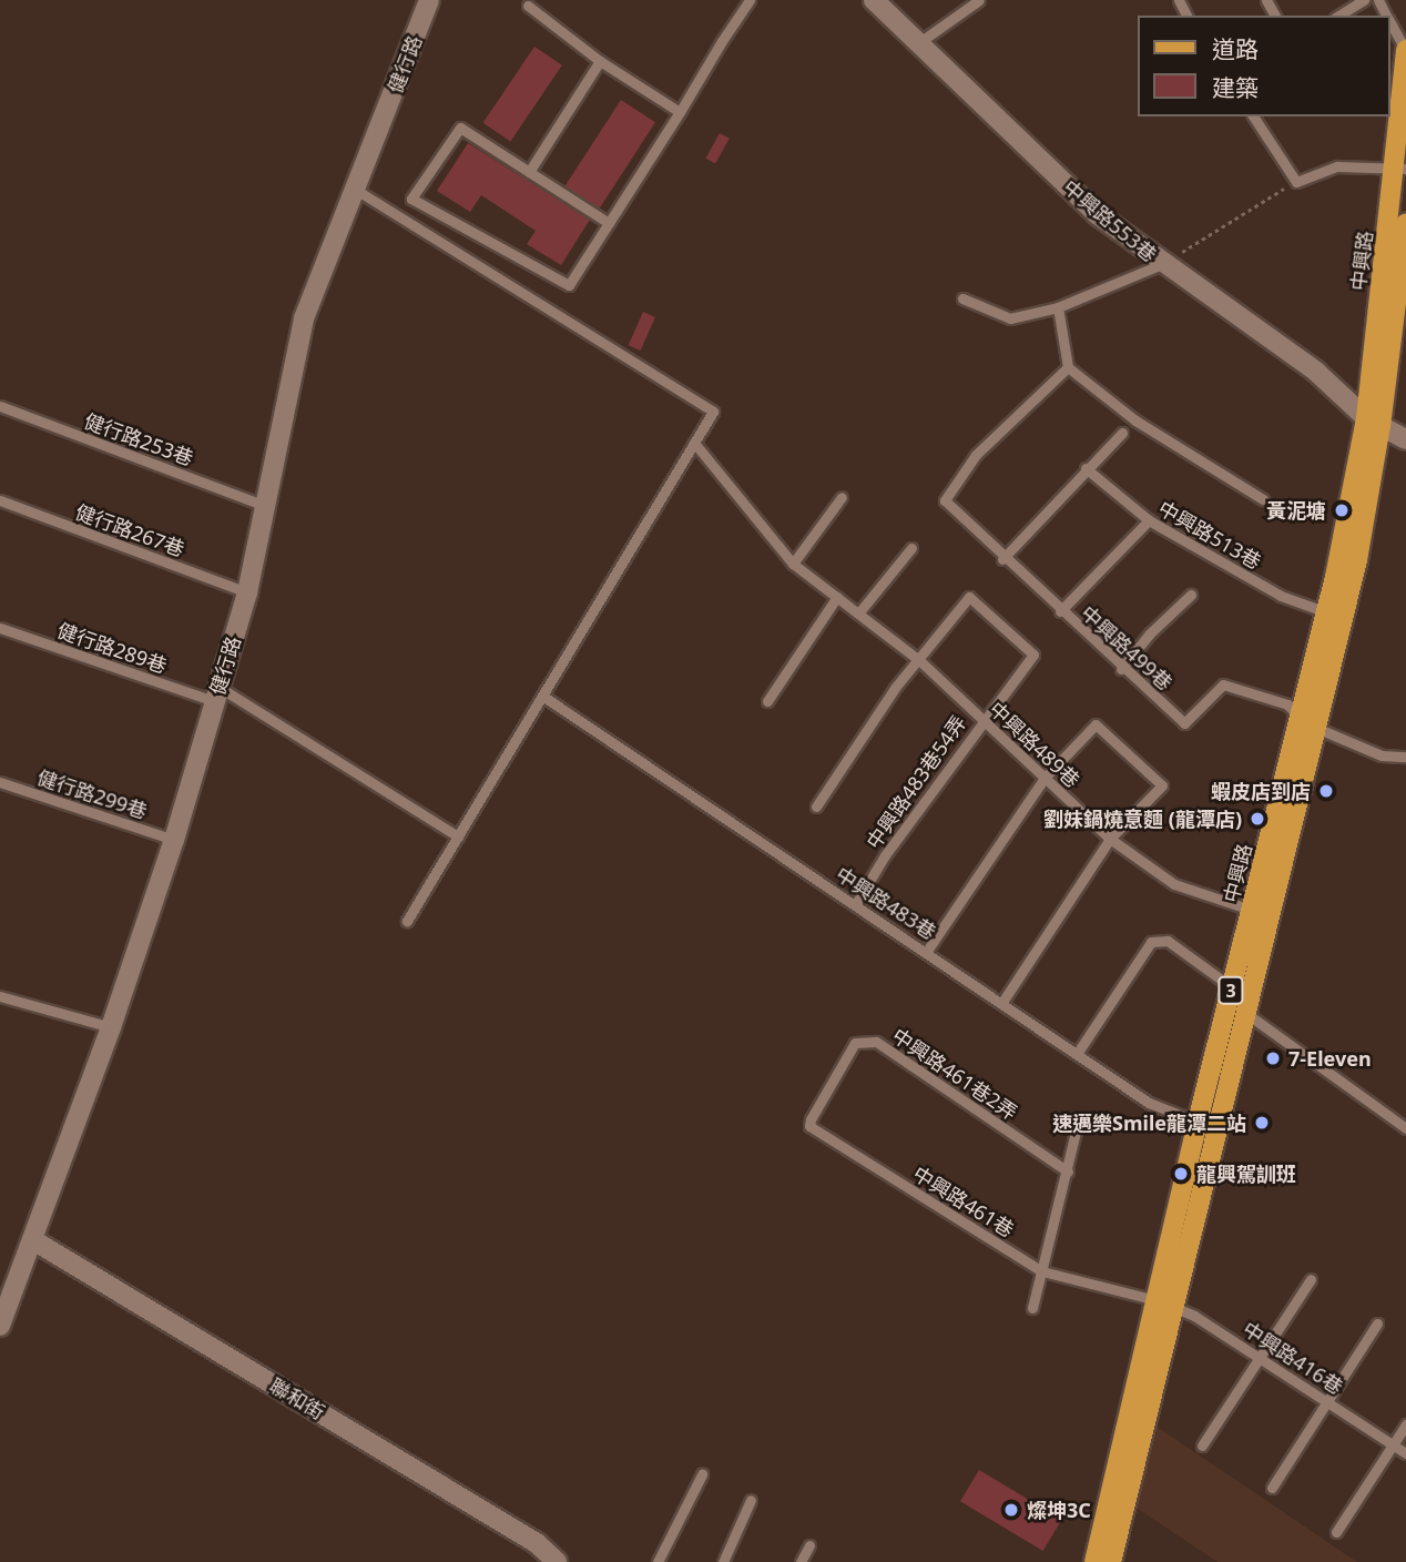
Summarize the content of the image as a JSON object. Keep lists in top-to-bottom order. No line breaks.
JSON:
{"streets":{"main road":["中興路","3"],"street":["健行路","中興路553巷","聯和街"],"lane":["健行路253巷","健行路267巷","中興路513巷","健行路289巷","中興路499巷","中興路489巷","中興路483巷54弄","健行路299巷","中興路483巷","中興路461巷2弄","中興路461巷","中興路416巷"]},"crossings":[["健行路","健行路253巷"],["健行路","健行路267巷"],["健行路","健行路289巷"],["健行路","健行路299巷"],["健行路","聯和街"],["中興路553巷","中興路"],["中興路","中興路513巷"],["中興路","中興路499巷"],["中興路","中興路489巷"],["中興路","中興路483巷"],["中興路","中興路461巷"],["中興路","中興路416巷"],["中興路489巷","中興路483巷54弄"],["中興路483巷54弄","中興路483巷"],["中興路461巷2弄","中興路461巷"],["中興路461巷","中興路416巷"]],"places":["黃泥塘","蝦皮店到店","劉妹鍋燒意麵 (龍潭店)","7-Eleven","速邁樂Smile龍潭二站","龍興駕訓班","燦坤3C"],"legend":["道路","建築"]}
